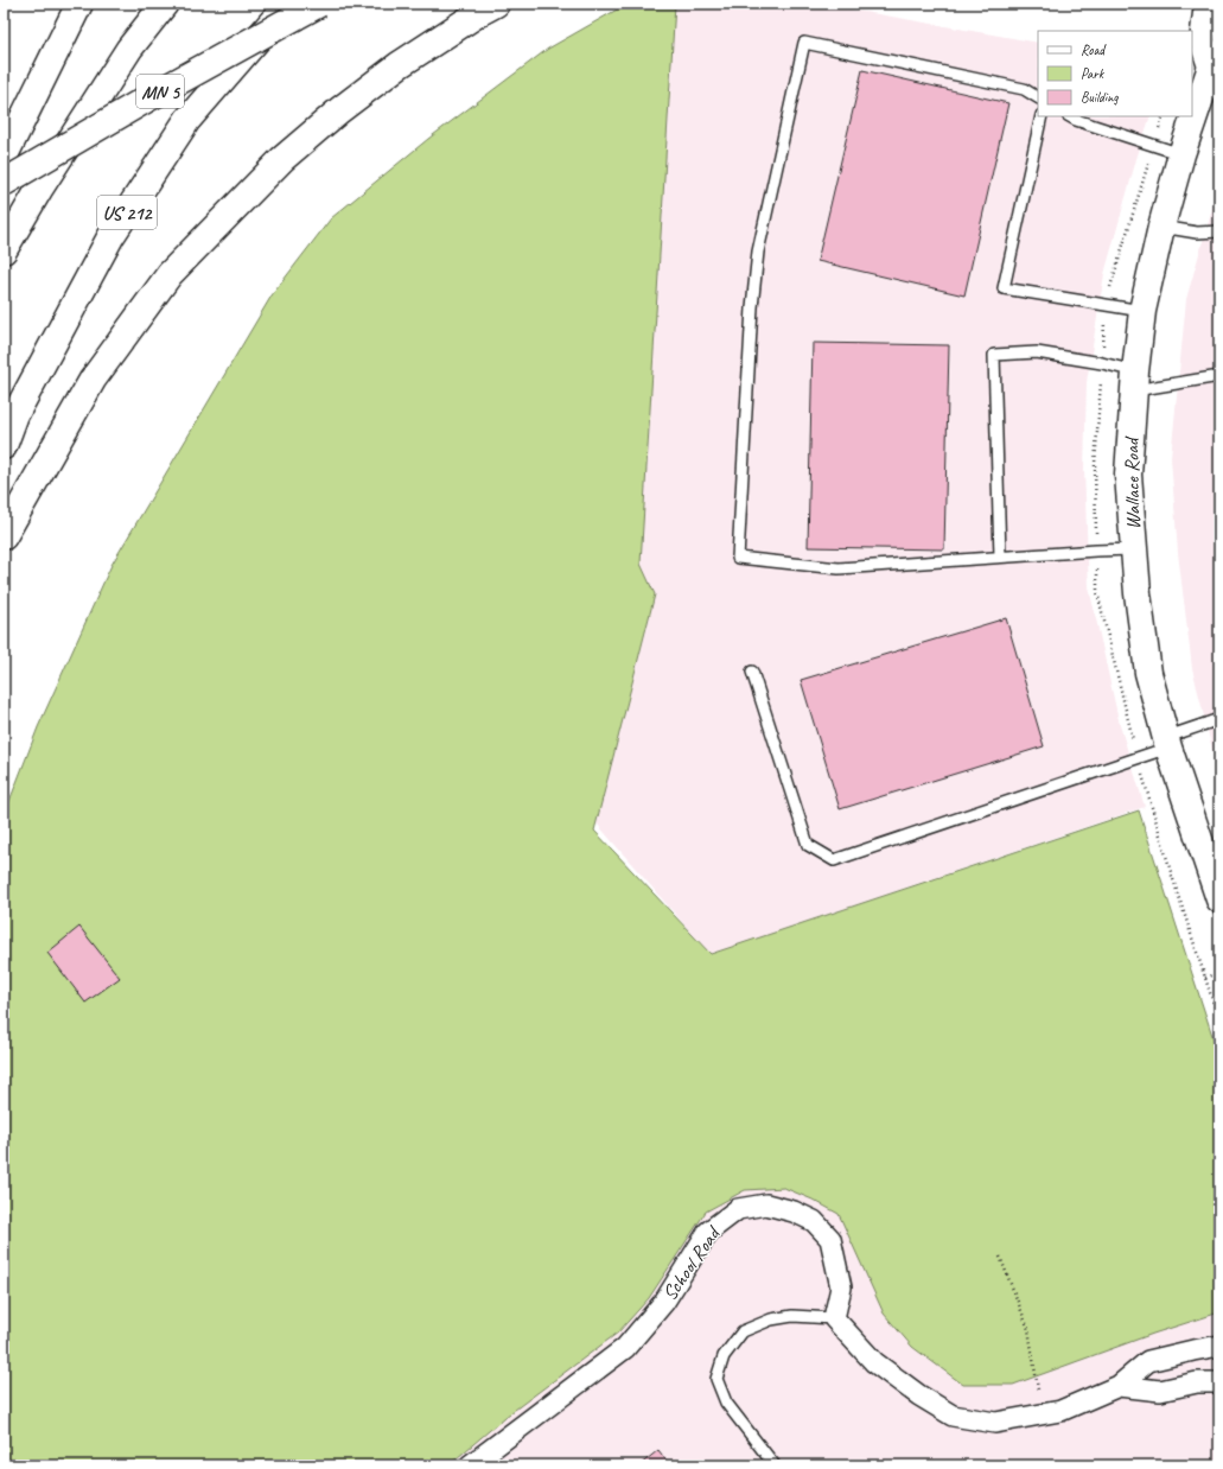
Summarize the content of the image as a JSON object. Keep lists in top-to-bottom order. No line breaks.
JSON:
{"streets":{"main road":["MN 5","US 212","Wallace Road"],"street":["School Road"]},"legend":["Road","Park","Building"]}
